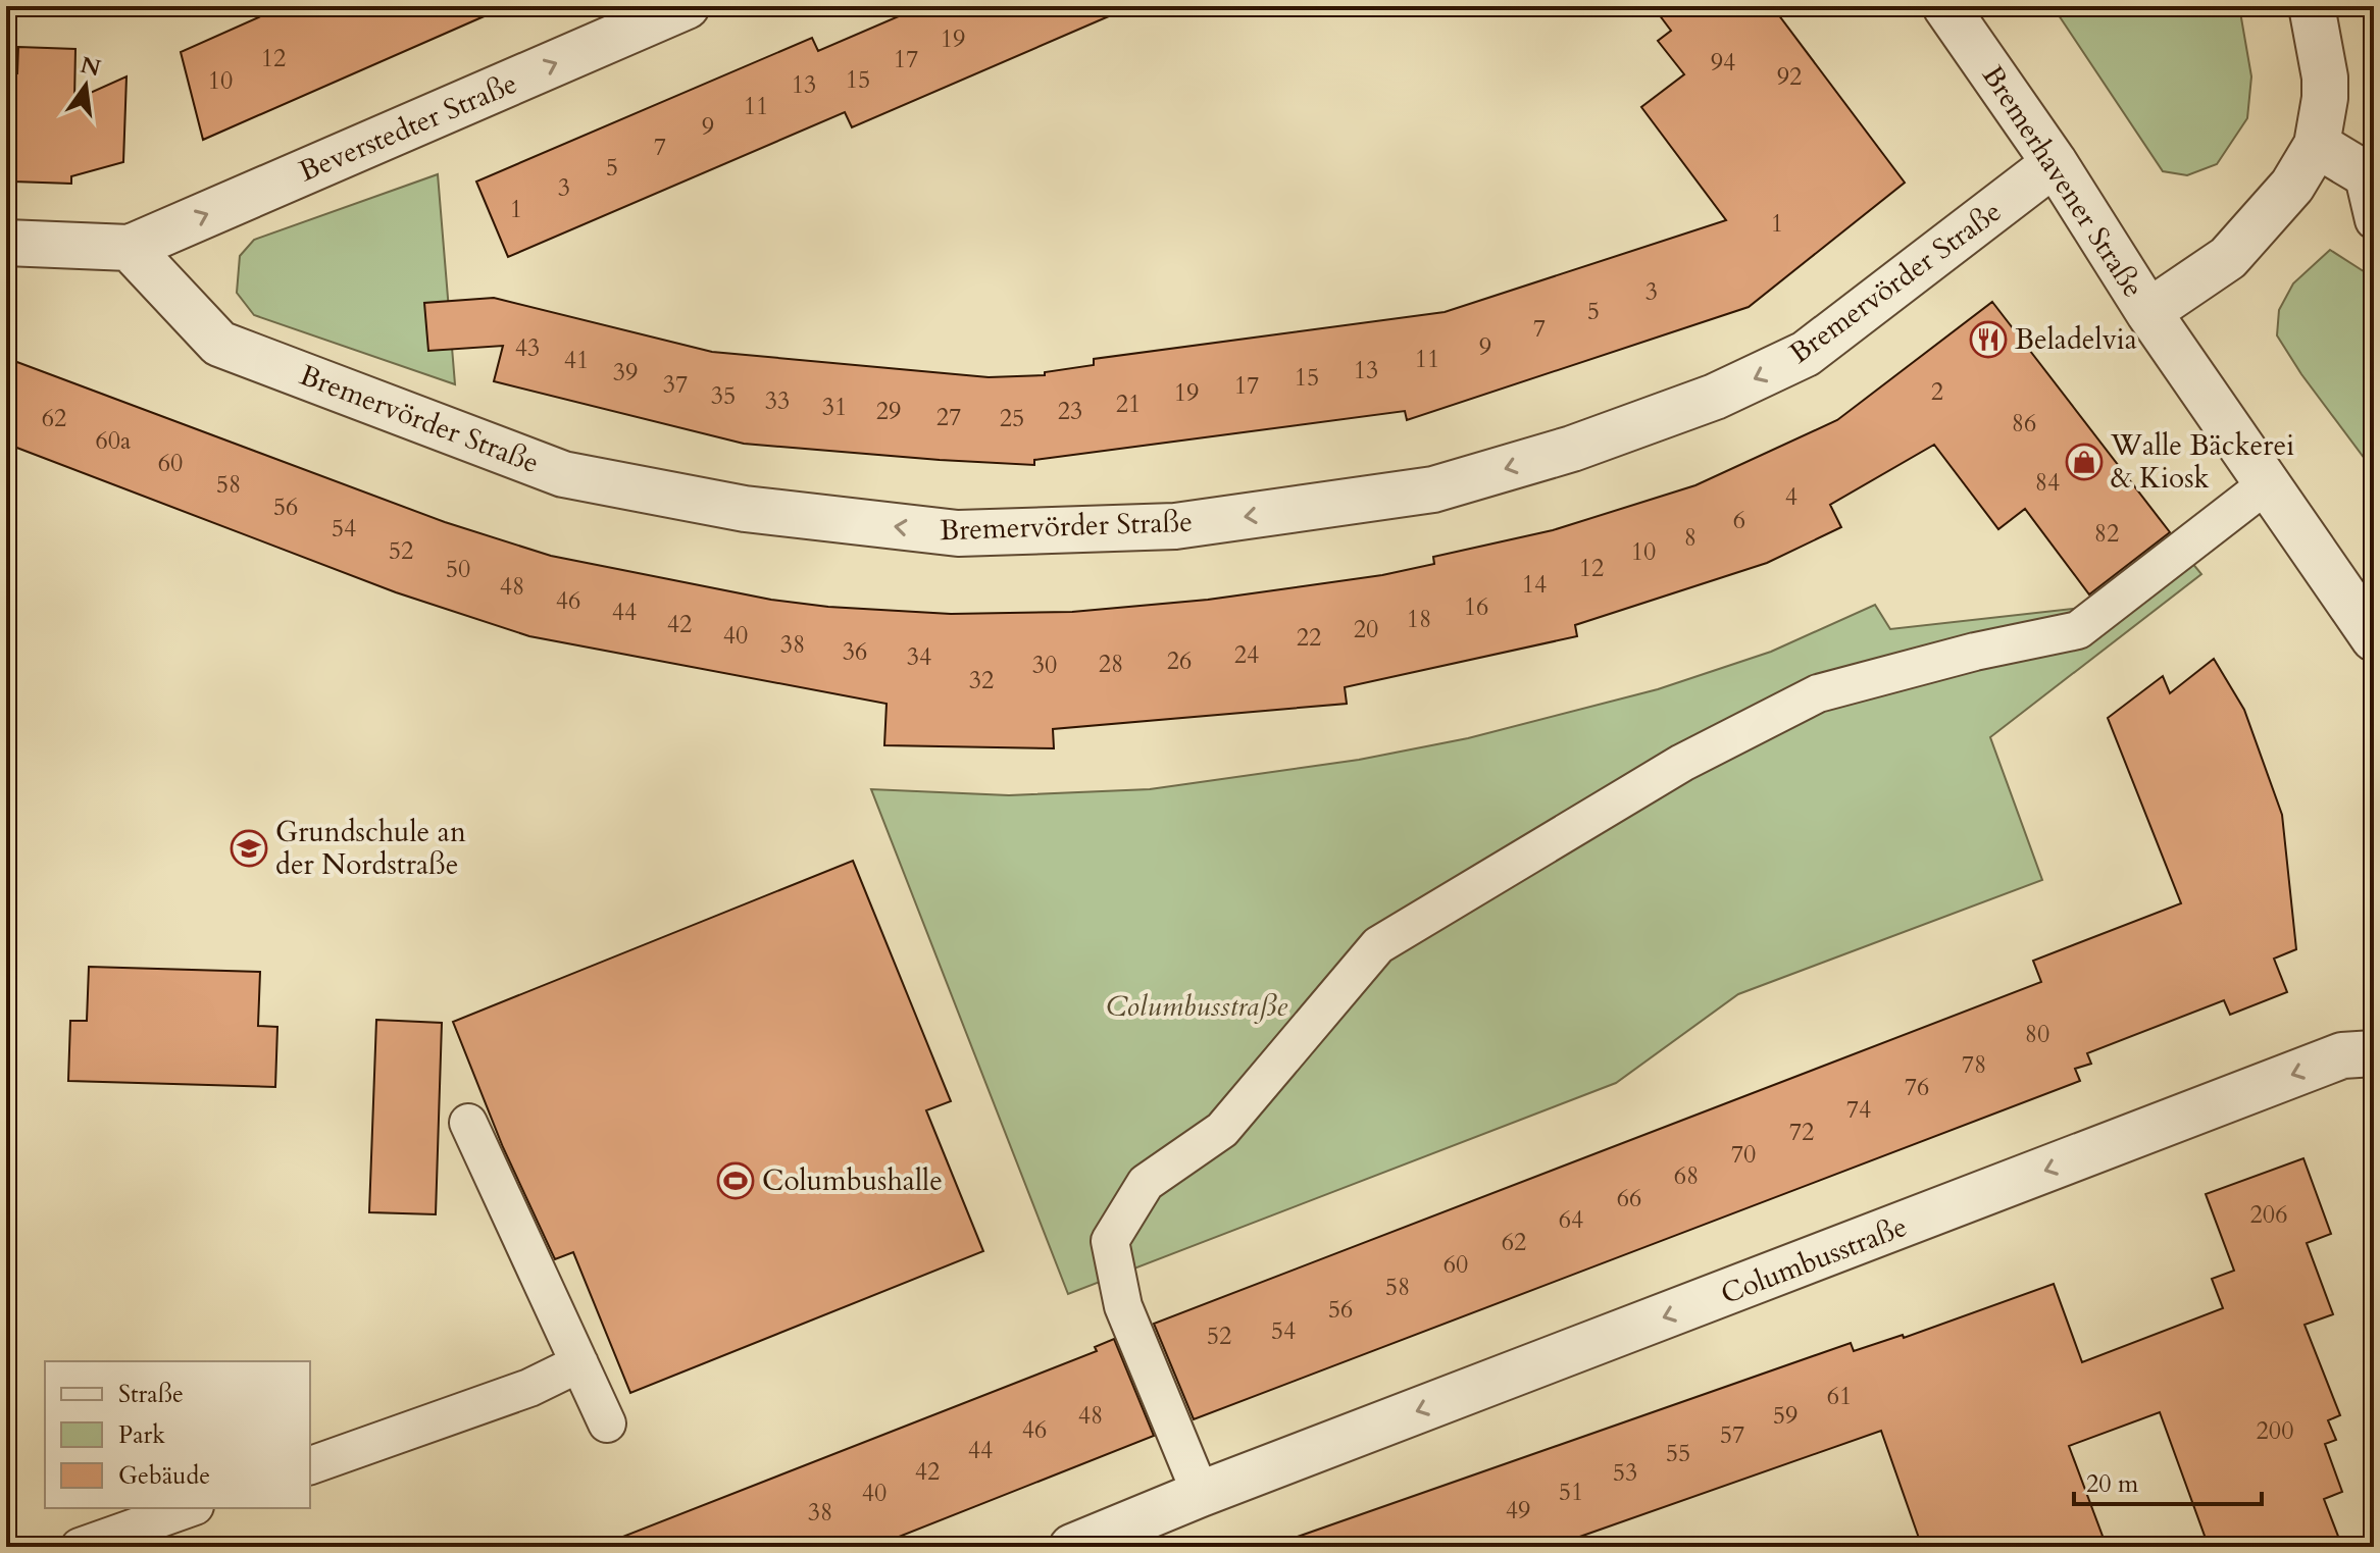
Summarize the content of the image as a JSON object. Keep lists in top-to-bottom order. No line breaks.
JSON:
{"streets":{"street":["Beverstedter Straße","Bremerhavener Straße","Bremervörder Straße","Columbusstraße"]},"crossings":[["Beverstedter Straße","Bremervörder Straße"],["Bremerhavener Straße","Bremervörder Straße"]],"one_way":["Beverstedter Straße","Bremervörder Straße","Columbusstraße"],"parks":["Columbusstraße"],"places":{"restaurant":["Beladelvia"],"shop":["Walle Bäckerei & Kiosk"],"school or university":["Grundschule an der Nordstraße"],"sports":["Columbushalle"]},"house_numbers":["19","12","17","94","92","15","10","13","11","9","7","5","3","1","1","3","5","7","9","43","11","41","13","39","15","37","17","2","19","35","33","21","31","29","23","27","62","25","86","60a","60","84","58","4","56","6","54","82","8","52","10","12","50","14","48","46","16","44","18","42","20","40","22","38","36","24","34","26","28","30","32","80","78","76","74","72","70","68","66","206","64","62","60","58","56","54","52","61","48","59","46","200","57","44","55","42","53","51","40","49","38"],"legend":["Straße","Park","Gebäude"],"scale_bar":"20 m","north":"top"}
